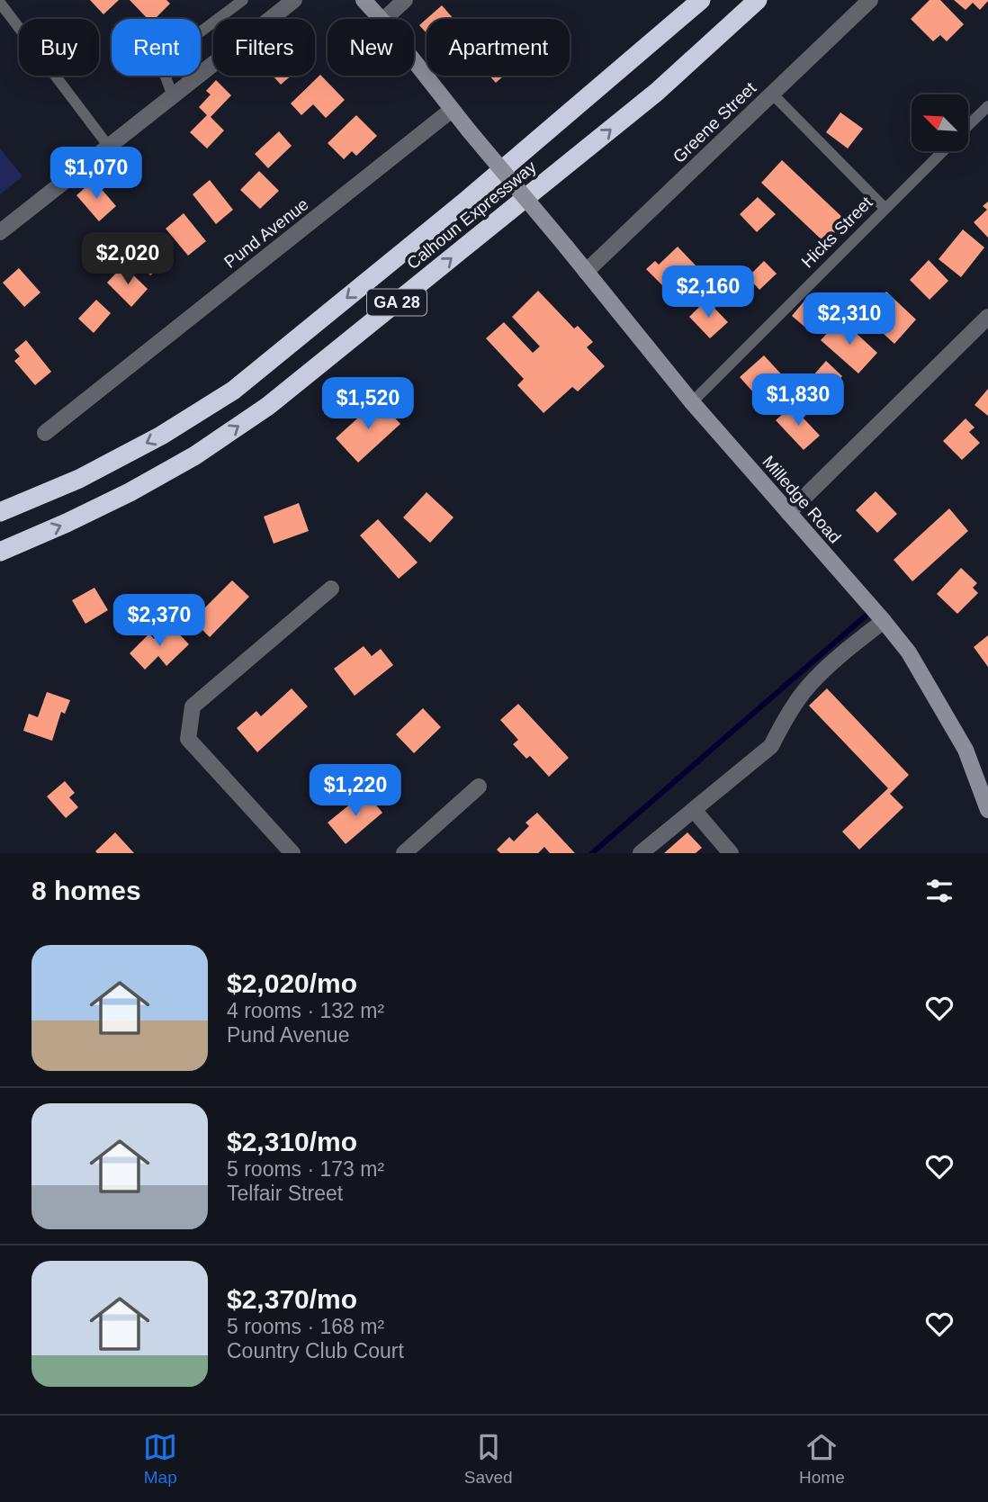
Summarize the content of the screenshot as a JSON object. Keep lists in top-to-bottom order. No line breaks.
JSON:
{"streets":{"highway":["Calhoun Expressway","GA 28"],"street":["Greene Street","Pund Avenue","Milledge Road"],"lane":["Hicks Street"]},"crossings":[["Greene Street","Milledge Road"],["Hicks Street","Milledge Road"],["Pund Avenue","Milledge Road"]],"north":"top left","page":{"chip":["Buy","Rent","Filters","New","Apartment"],"price":["$1,070","$2,020","$2,160","$2,310","$1,830","$1,520","$2,370","$1,220"],"heading":"8 homes","list":[{"name":"$2,020/mo","note":"4 rooms · 132 m² · Pund Avenue"},{"name":"$2,310/mo","note":"5 rooms · 173 m² · Telfair Street"},{"name":"$2,370/mo","note":"5 rooms · 168 m² · Country Club Court"}],"tabs":["Map","Saved","Home"]}}
